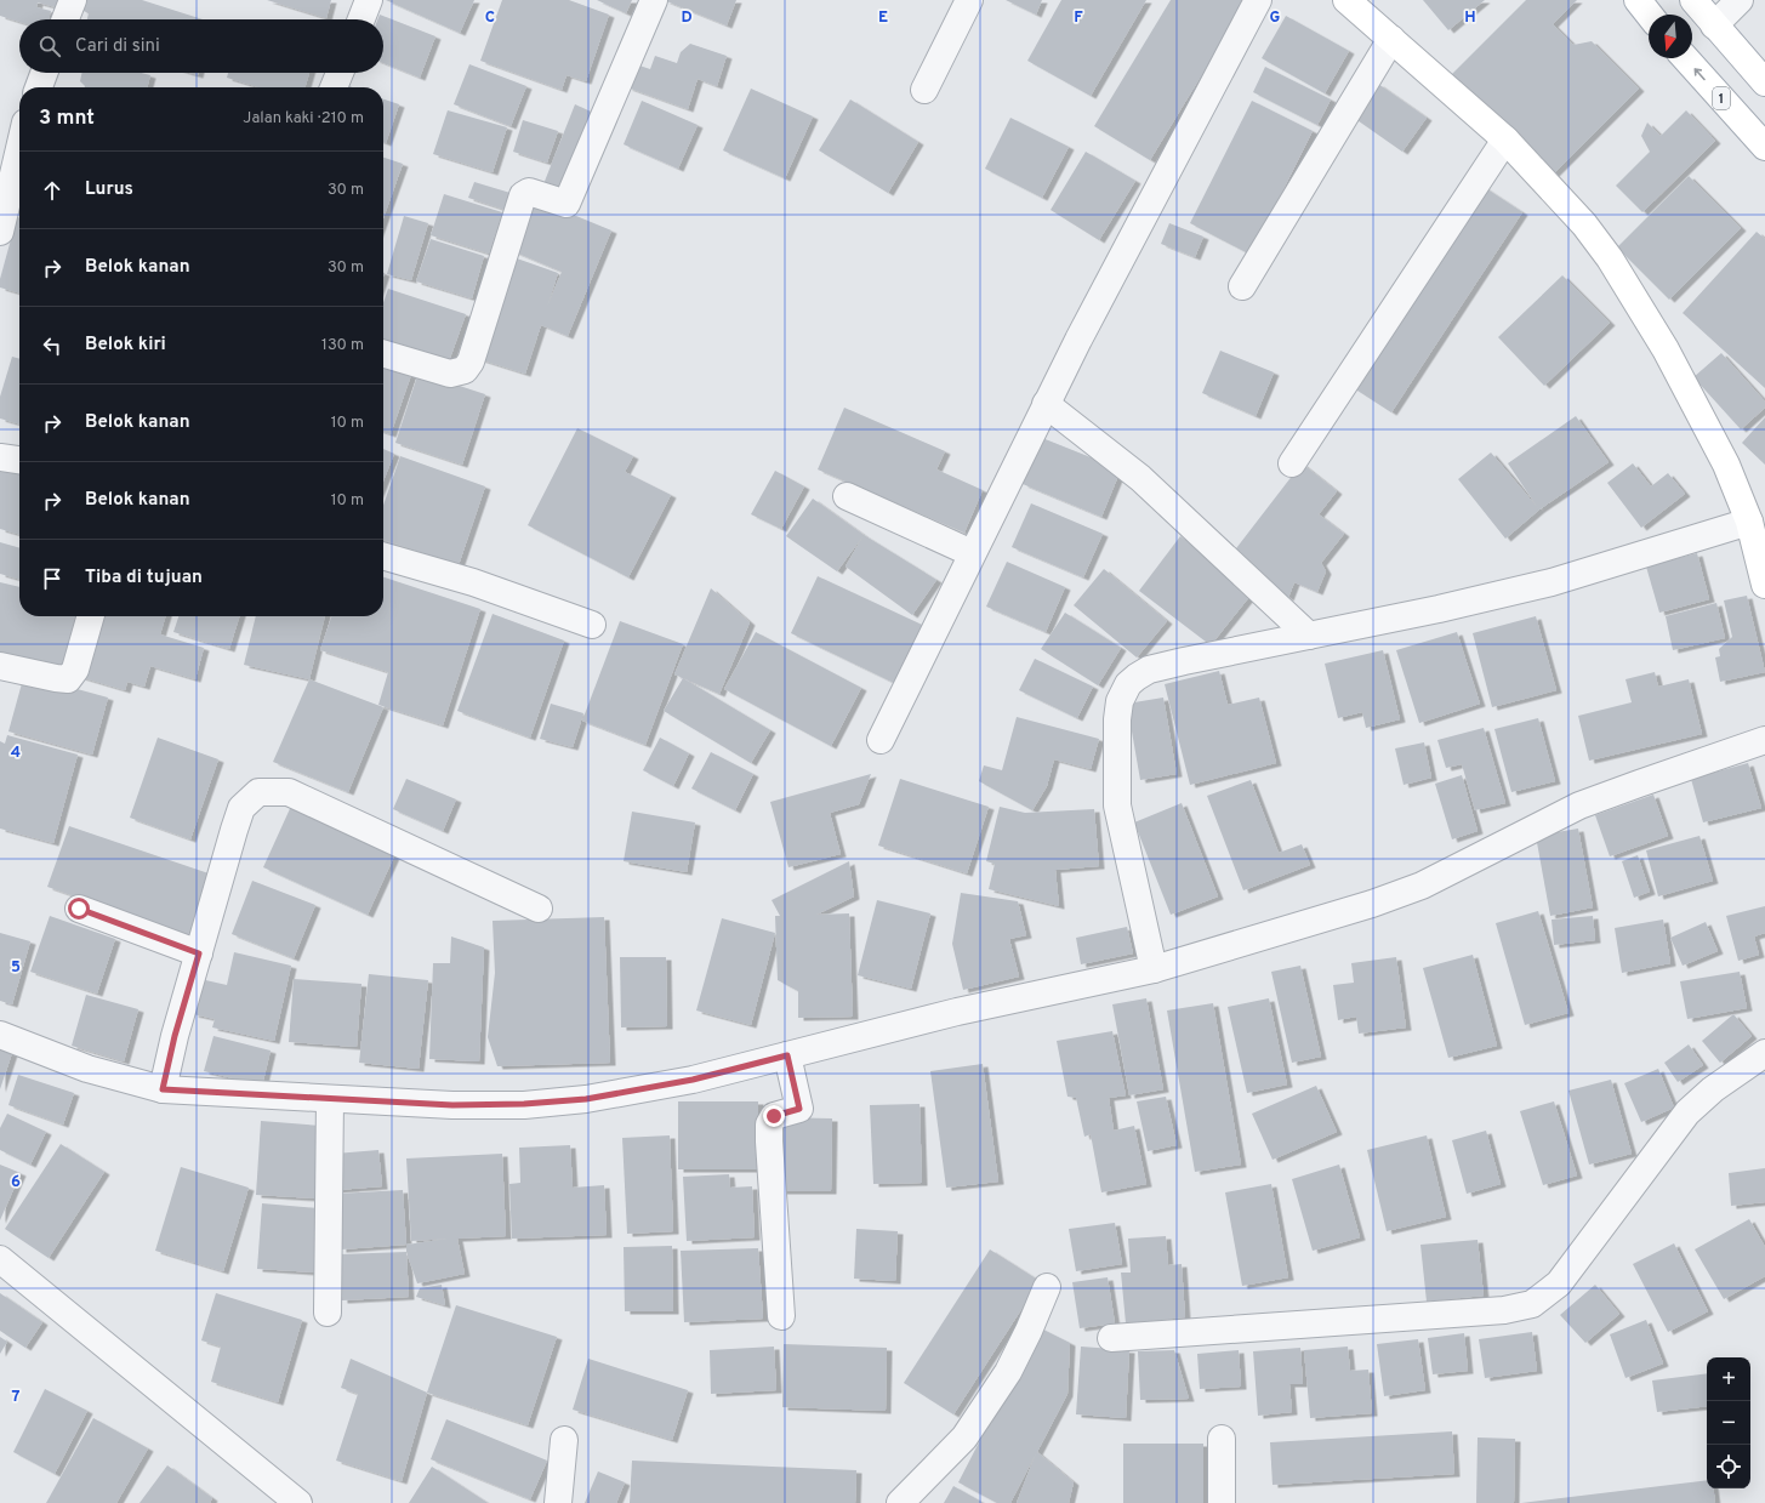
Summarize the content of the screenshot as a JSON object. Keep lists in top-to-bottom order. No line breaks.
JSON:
{"streets":{"main road":["1"]},"north":"bottom","page":{"search":"Cari di sini","heading":["3 mnt","Jalan kaki · 210 m"],"list":[["Lurus","30 m"],["Belok kanan","30 m"],["Belok kiri","130 m"],["Belok kanan","10 m"],["Belok kanan","10 m"],"Tiba di tujuan"],"map_buttons":["+","−"]},"grid":{"columns":["C","D","E","F","G","H"],"rows":["4","5","6","7"]}}
